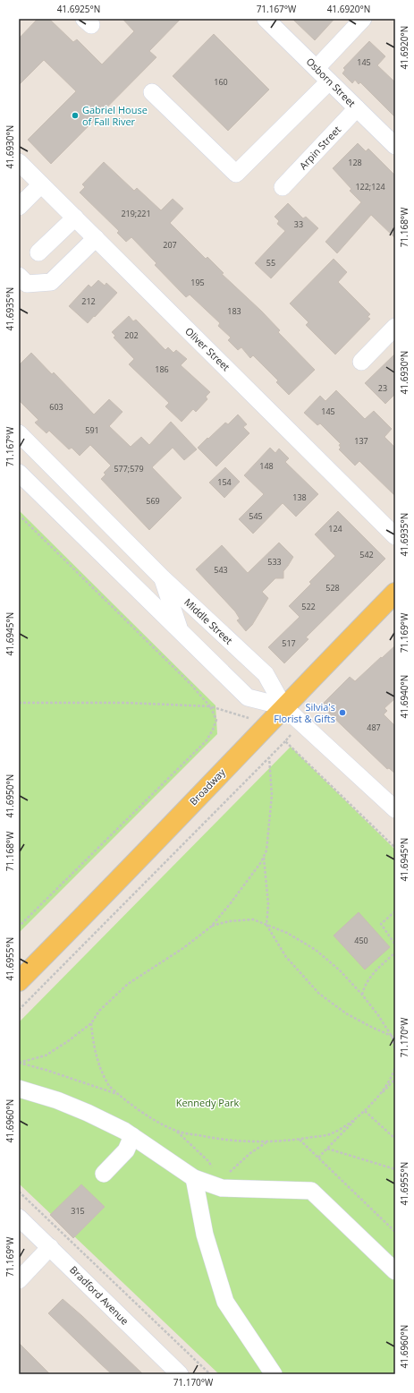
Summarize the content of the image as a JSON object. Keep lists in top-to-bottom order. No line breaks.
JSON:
{"streets":{"main road":["Broadway"],"street":["Osborn Street","Arpin Street","Oliver Street","Middle Street","Bradford Avenue"]},"crossings":[["Osborn Street","Arpin Street"],["Middle Street","Broadway"]],"parks":["Kennedy Park"],"places":["Gabriel House of Fall River","Silvia's Florist & Gifts"],"house_numbers":["145","160","128","122;124","219;221","33","207","55","195","212","183","202","186","23","603","145","591","137","148","577;579","154","138","569","545","124","542","533","543","528","522","517","487","450","315"],"coordinates":["41.6925°N","71.167°W","41.6920°N","41.6930°N","71.168°W","41.6935°N","71.169°W","41.6945°N","41.6940°N","41.6950°N","41.6955°N","71.170°W","41.6960°N"]}
